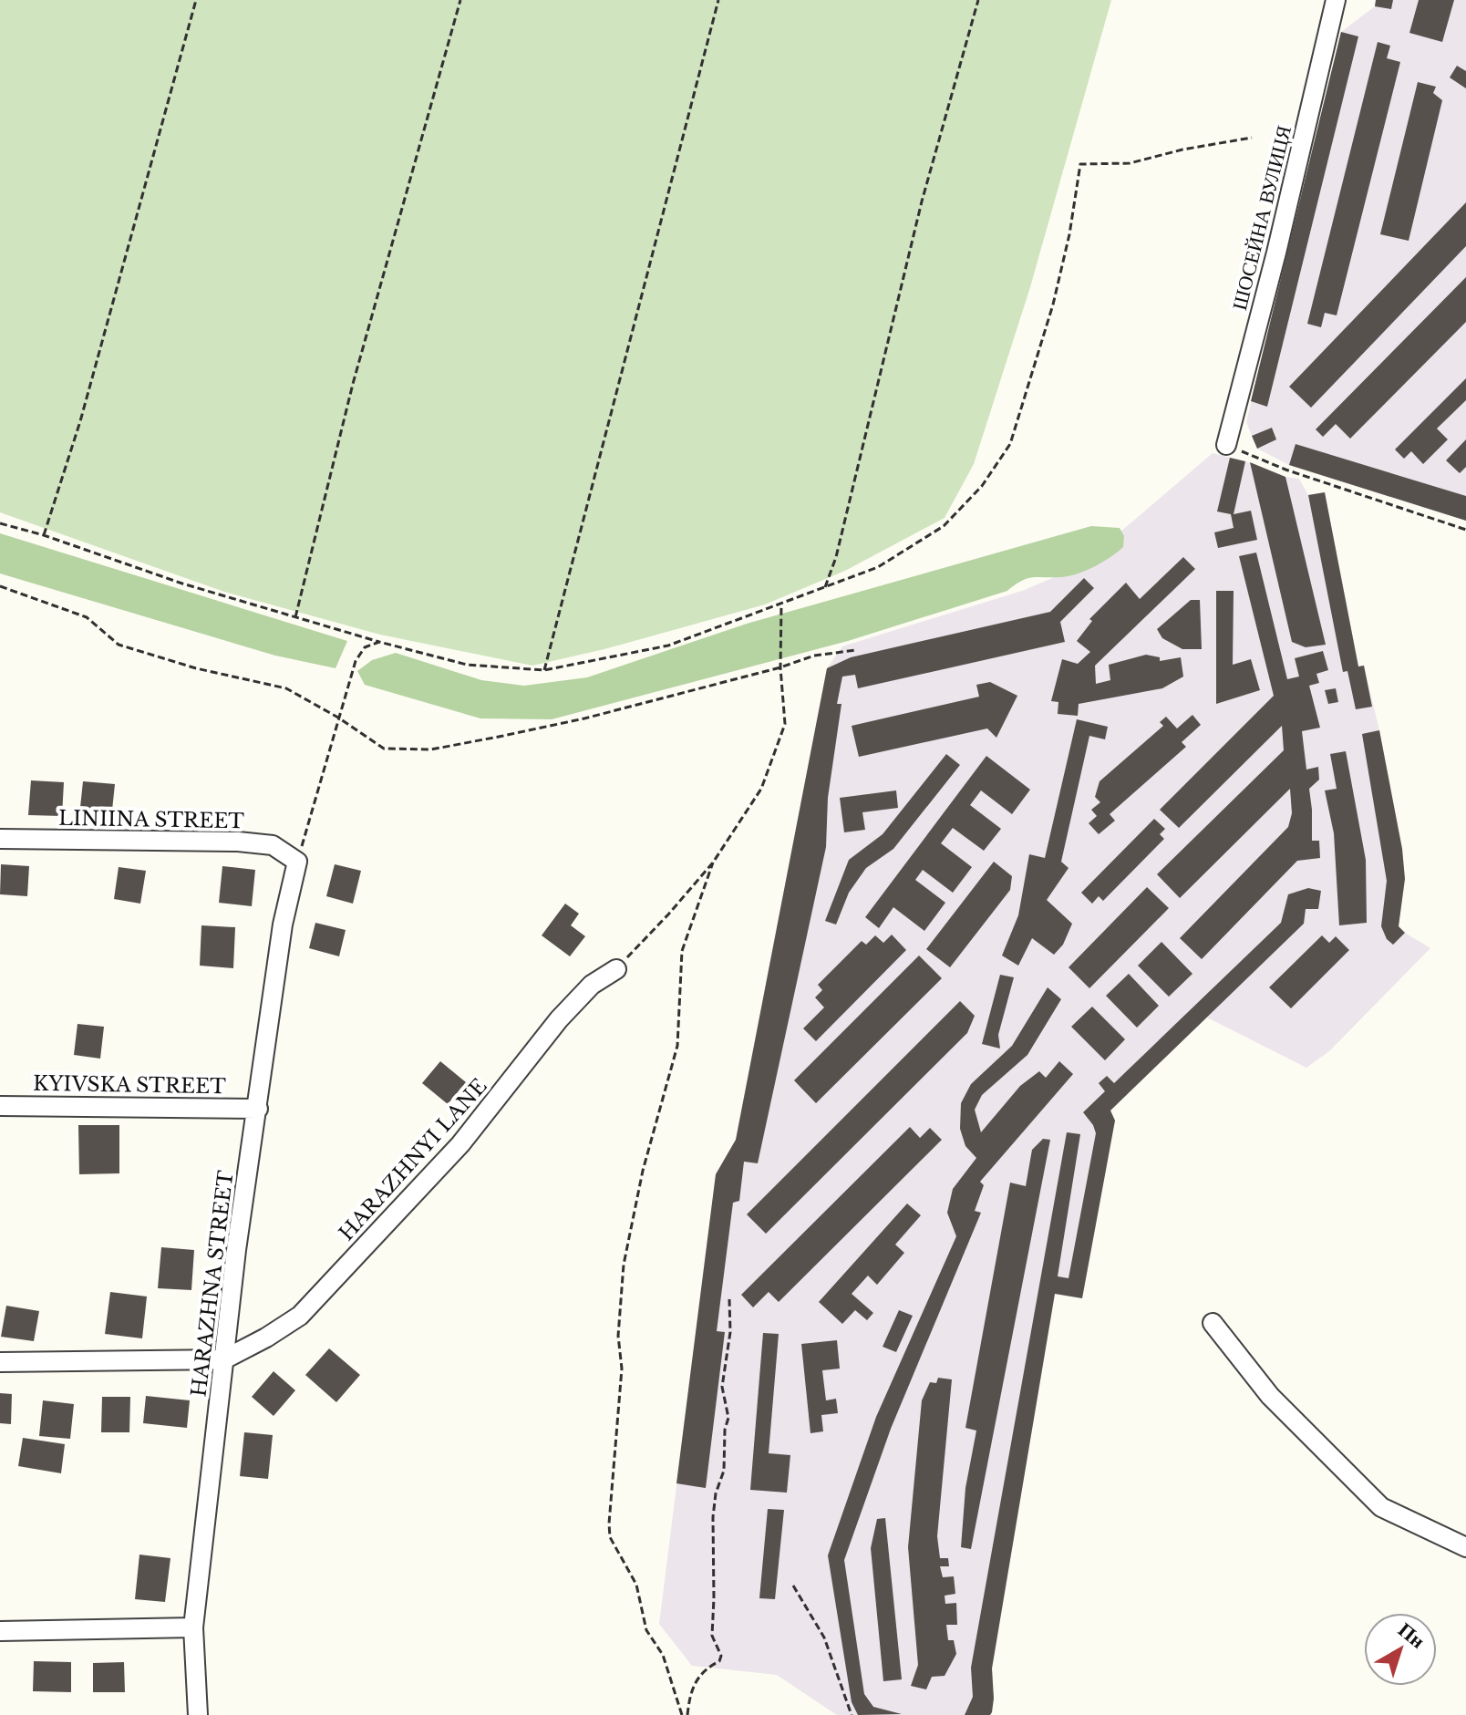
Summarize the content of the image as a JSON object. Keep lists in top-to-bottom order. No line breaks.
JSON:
{"streets":{"street":["ШОСЕЙНА ВУЛИЦЯ","LINIINA STREET","KYIVSKA STREET","HARAZHNYI LANE","HARAZHNA STREET"]},"crossings":[["LINIINA STREET","HARAZHNA STREET"],["KYIVSKA STREET","HARAZHNA STREET"],["HARAZHNYI LANE","HARAZHNA STREET"]],"north":"top right"}
